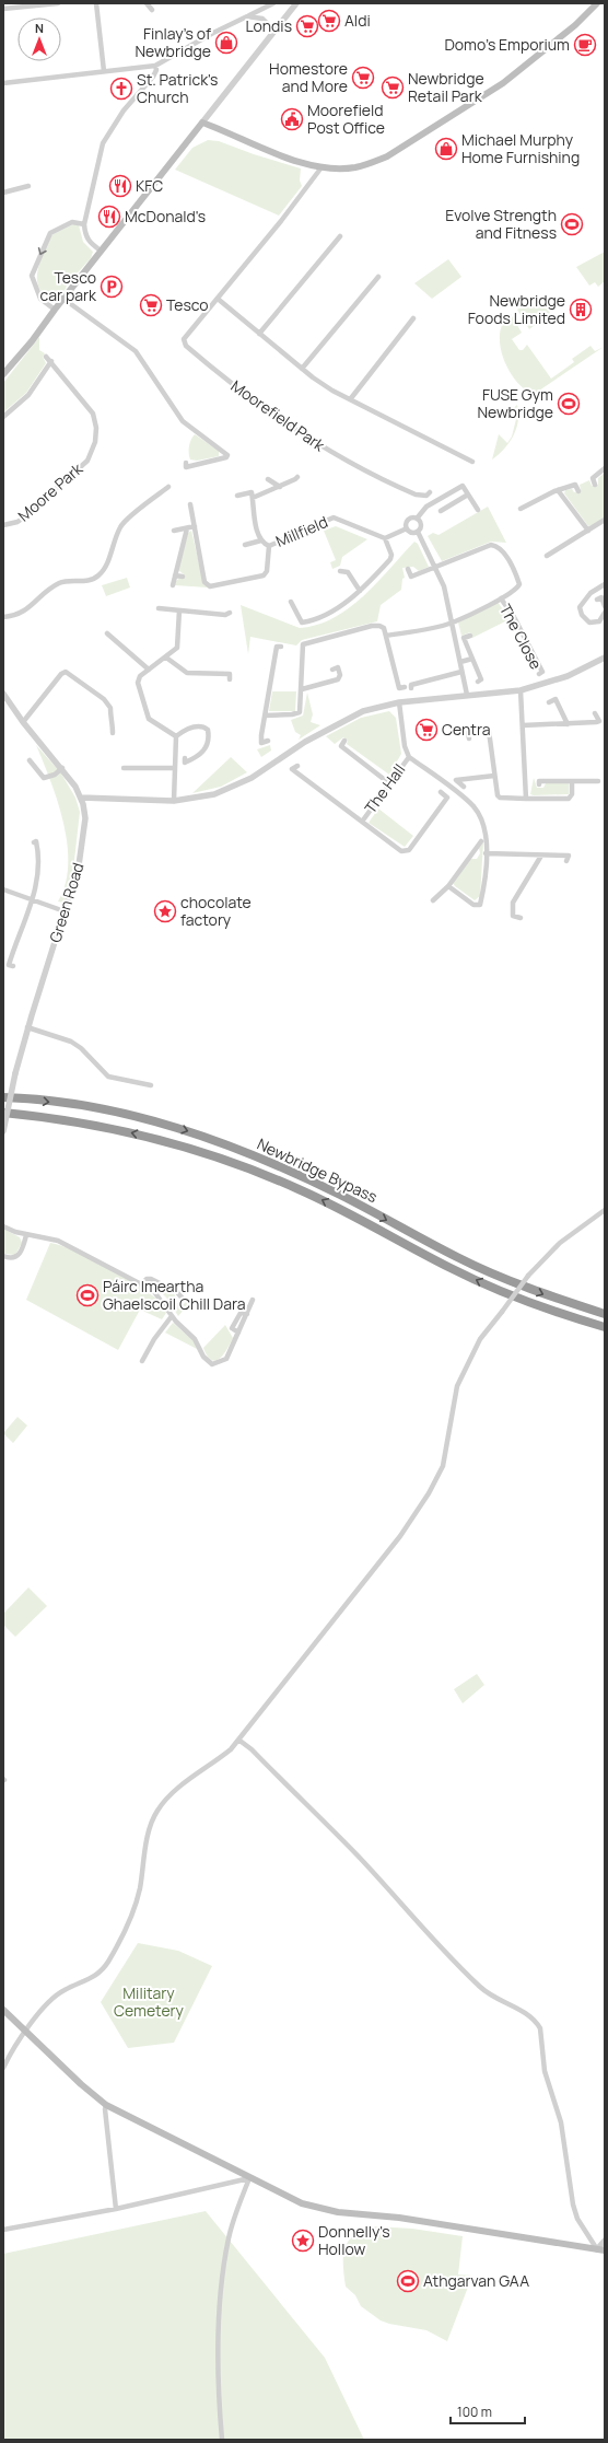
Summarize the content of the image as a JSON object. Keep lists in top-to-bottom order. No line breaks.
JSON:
{"streets":{"highway":["Newbridge Bypass"],"street":["Moorefield Park","Moore Park","Millfield","The Close","The Hall","Green Road"]},"parks":["Military Cemetery"],"places":{"supermarket":["Aldi","Londis","Homestore and More","Newbridge Retail Park","Tesco","Centra"],"shop":["Finlay's of Newbridge","Michael Murphy Home Furnishing"],"cafe":["Domo’s Emporium"],"church":["St. Patrick's Church"],"public building":["Moorefield Post Office"],"restaurant":["KFC","McDonald's"],"sports":["Evolve Strength and Fitness","FUSE Gym Newbridge","Páirc Imeartha Ghaelscoil Chill Dara","Athgarvan GAA"],"parking":["Tesco car park"],"building":["Newbridge Foods Limited"],"place":["chocolate factory","Donnelly's Hollow"]},"scale_bar":"100 m","north":"top"}
